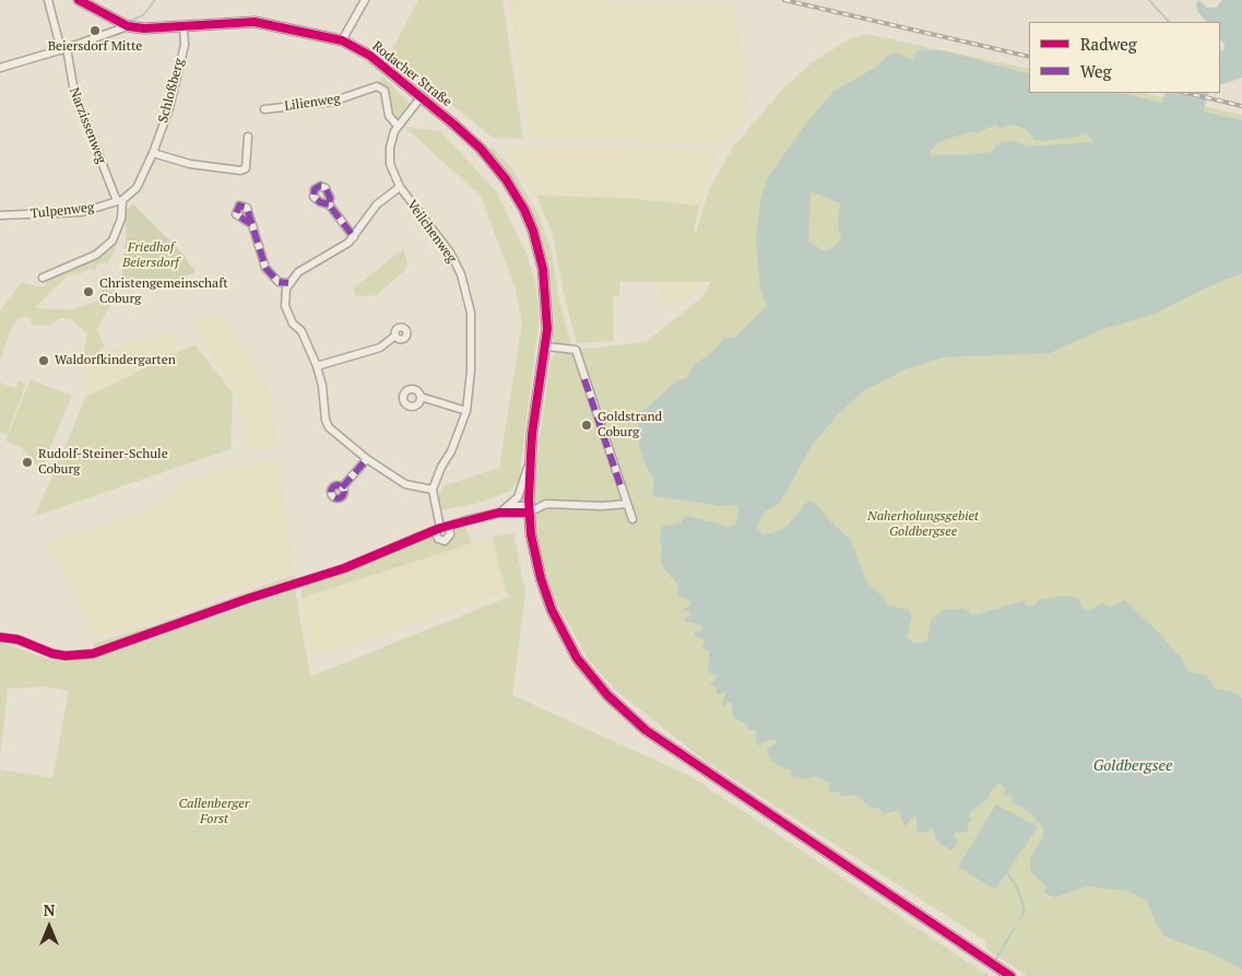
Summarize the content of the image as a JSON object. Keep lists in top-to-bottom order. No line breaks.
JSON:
{"streets":{"street":["Rodacher Straße","Schloßberg","Lilienweg","Narzissenweg","Tulpenweg","Veilchenweg"]},"crossings":[["Rodacher Straße","Schloßberg"],["Rodacher Straße","Veilchenweg"],["Schloßberg","Narzissenweg"],["Schloßberg","Tulpenweg"],["Lilienweg","Veilchenweg"],["Narzissenweg","Tulpenweg"]],"water":["Goldbergsee"],"parks":["Friedhof Beiersdorf","Naherholungsgebiet Goldbergsee","Callenberger Forst"],"places":["Beiersdorf Mitte","Christengemeinschaft Coburg","Waldorfkindergarten","Goldstrand Coburg","Rudolf-Steiner-Schule Coburg"],"legend":["Radweg","Weg"],"north":"top"}
